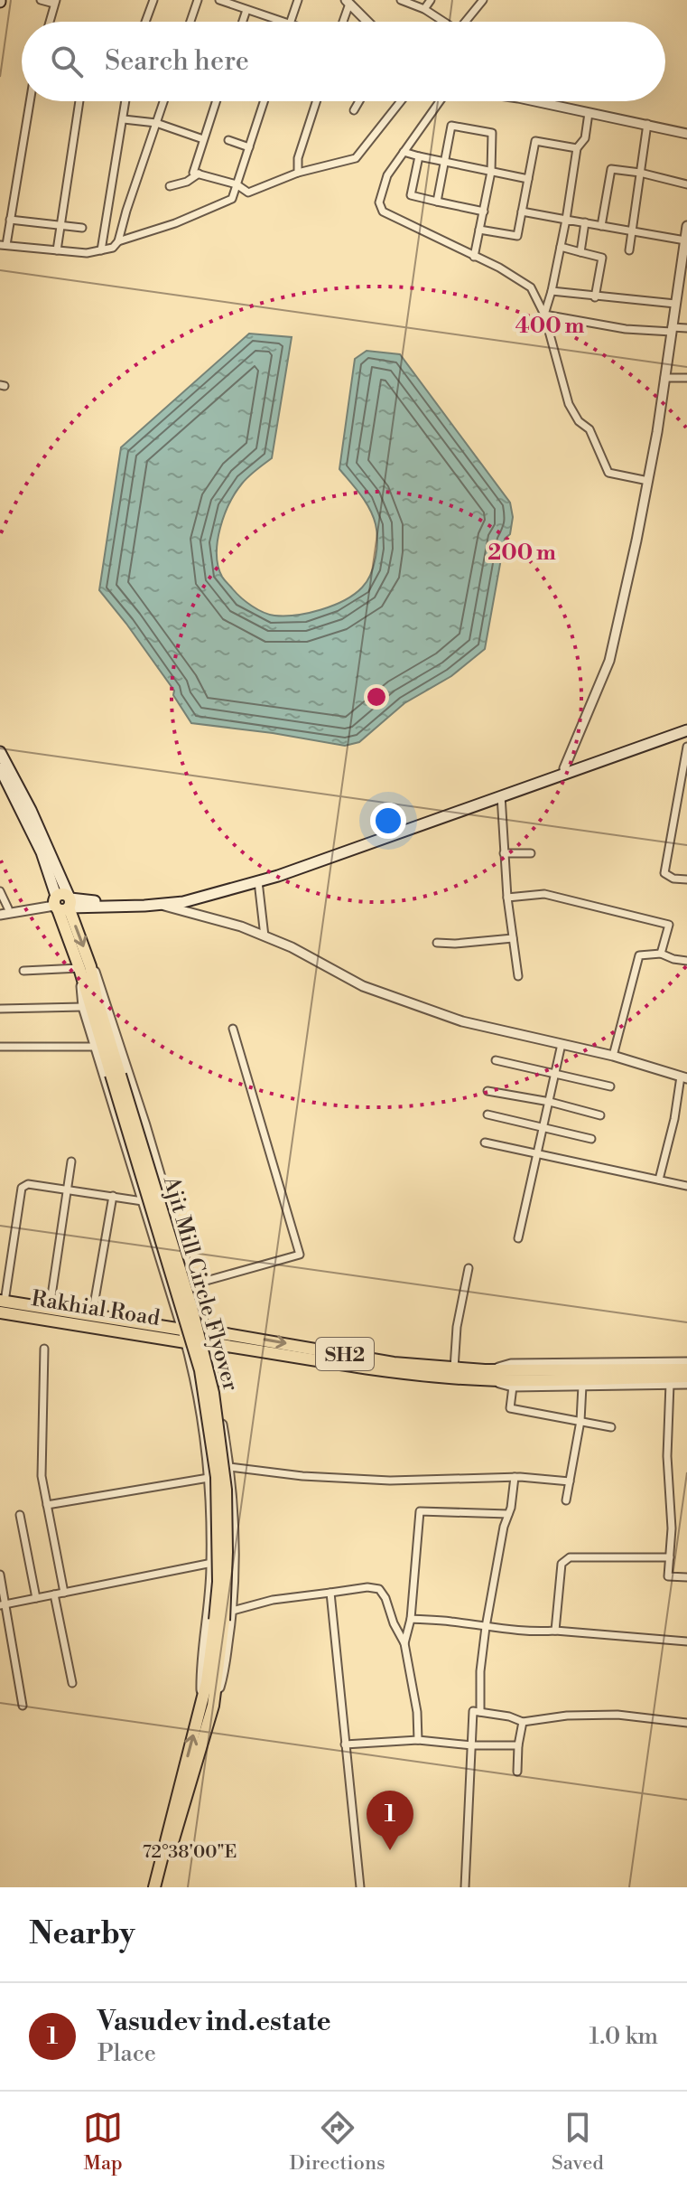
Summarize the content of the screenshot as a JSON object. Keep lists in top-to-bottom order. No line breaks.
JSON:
{"streets":{"main road":["Ajit Mill Circle Flyover","Rakhial Road","SH2"]},"page":{"search":"Search here","pins":"1","heading":"Nearby","list":[{"mark":"1","name":"Vasudev ind.estate","note":"Place","value":"1.0 km"}],"nav":["Map","Directions","Saved"]},"coordinates":["72°38'00\"E"],"rings":["400 m","200 m"]}
